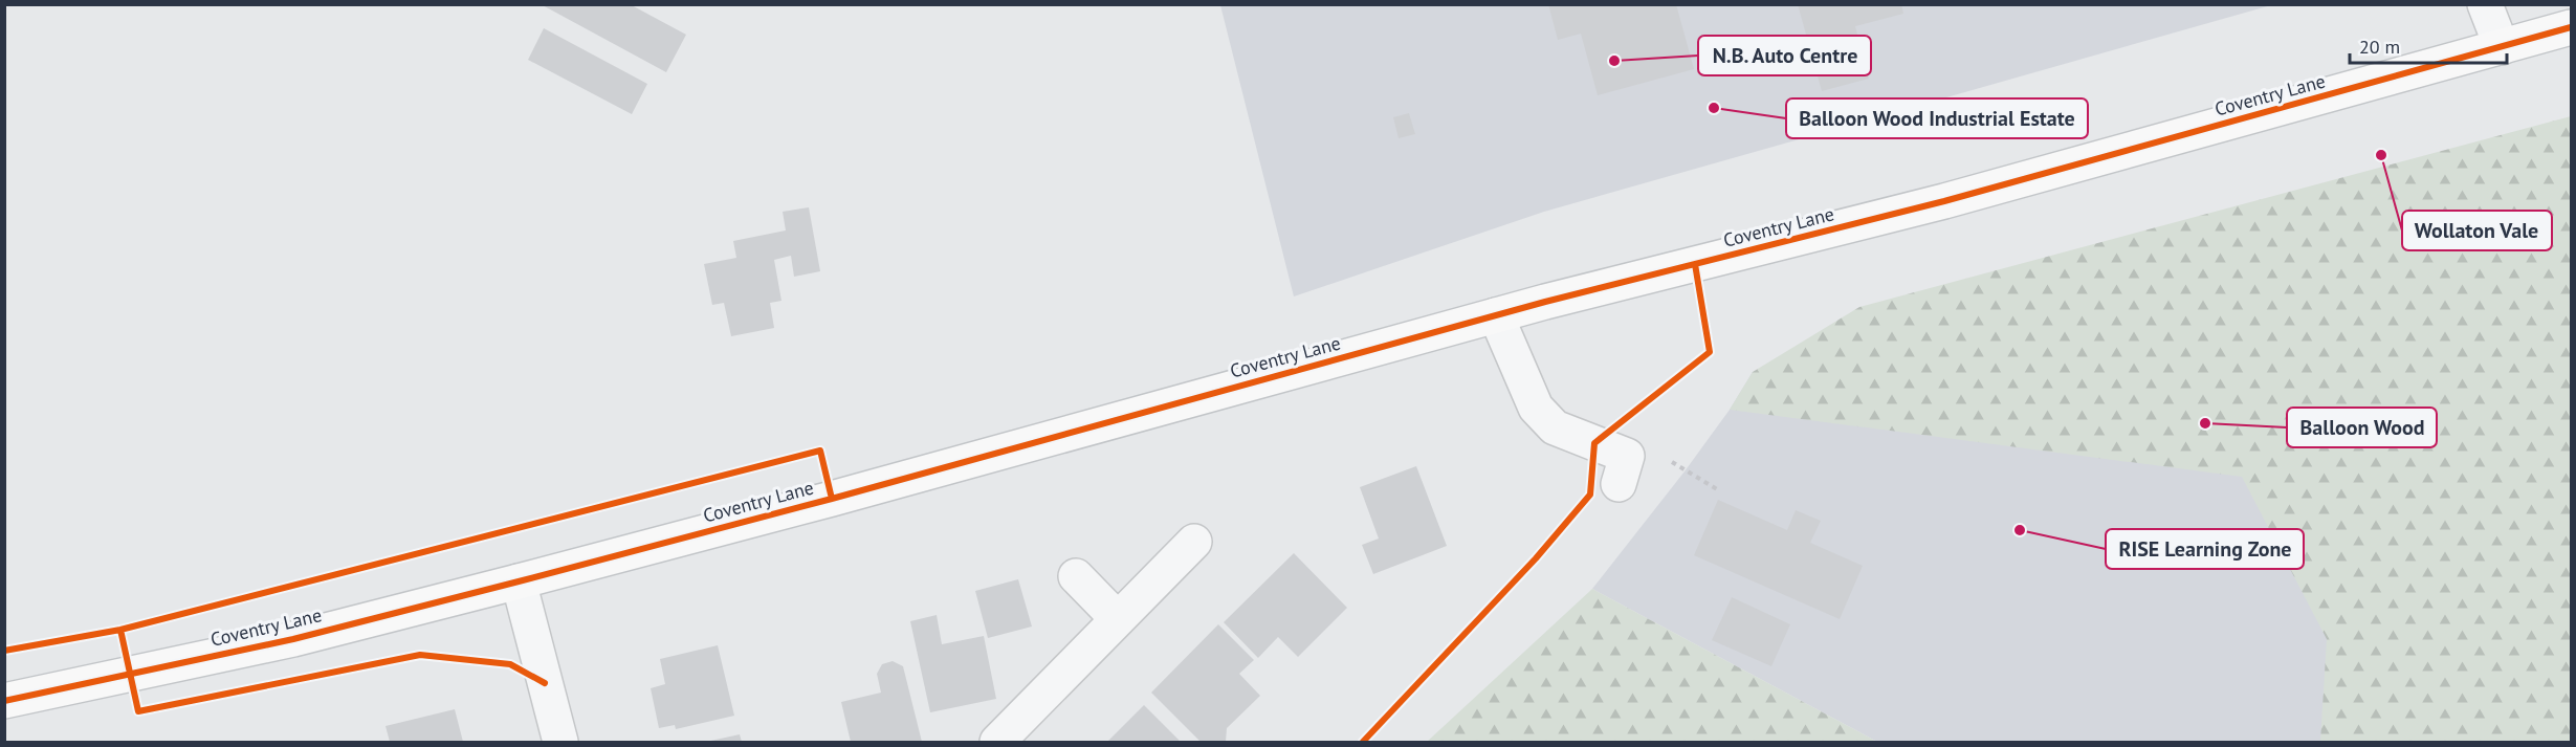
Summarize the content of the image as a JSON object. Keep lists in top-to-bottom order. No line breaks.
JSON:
{"streets":{"main road":["Coventry Lane"]},"places":["N.B. Auto Centre","Balloon Wood Industrial Estate","Wollaton Vale","Balloon Wood","RISE Learning Zone"],"scale_bar":"20 m"}
